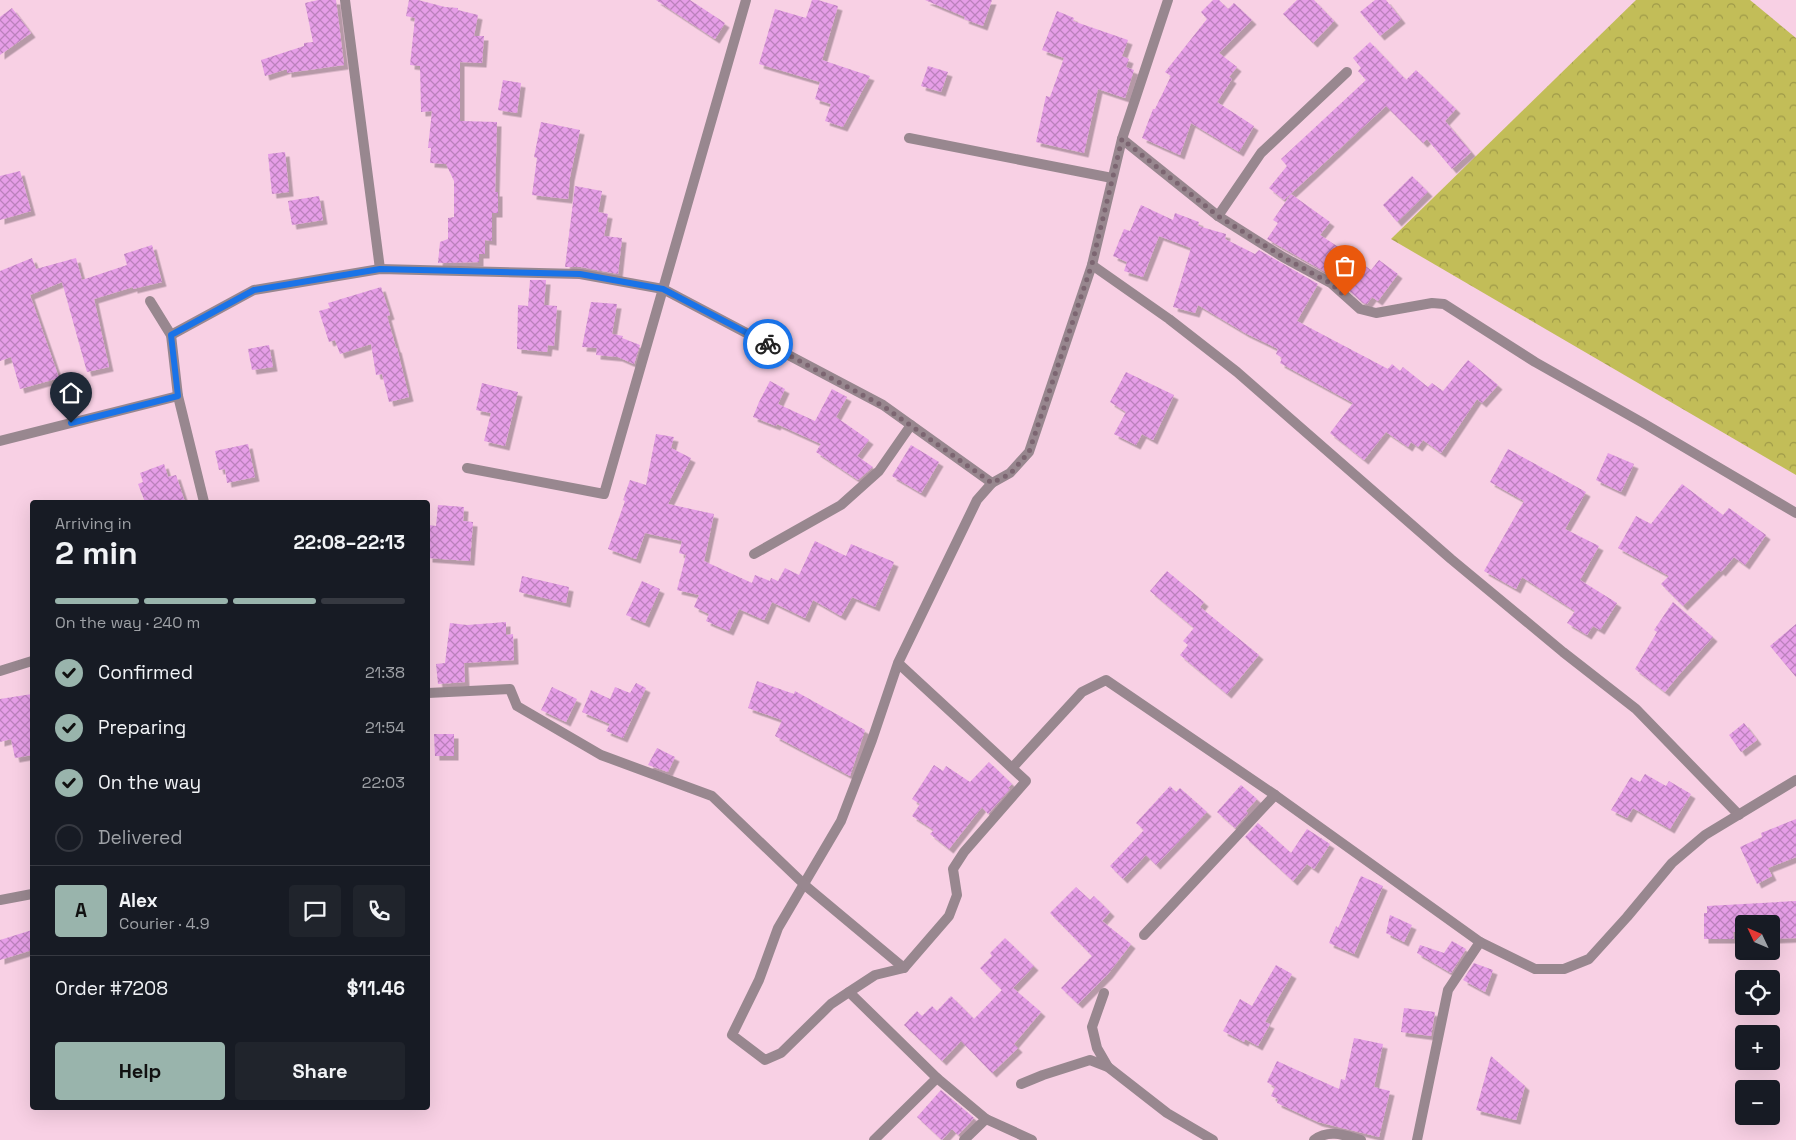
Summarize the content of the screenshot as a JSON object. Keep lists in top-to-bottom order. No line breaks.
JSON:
{"north":"top left","page":{"heading":["2 min","Arriving in","22:08–22:13"],"panel":["Alex","Courier · 4.9","Order #7208","$11.46"],"bar":"On the way · 240 m","list":[["Confirmed","21:38"],["Preparing","21:54"],["On the way","22:03"],"Delivered"],"round":"A","map_buttons":["+","−"],"buttons":["Help","Share"]}}
